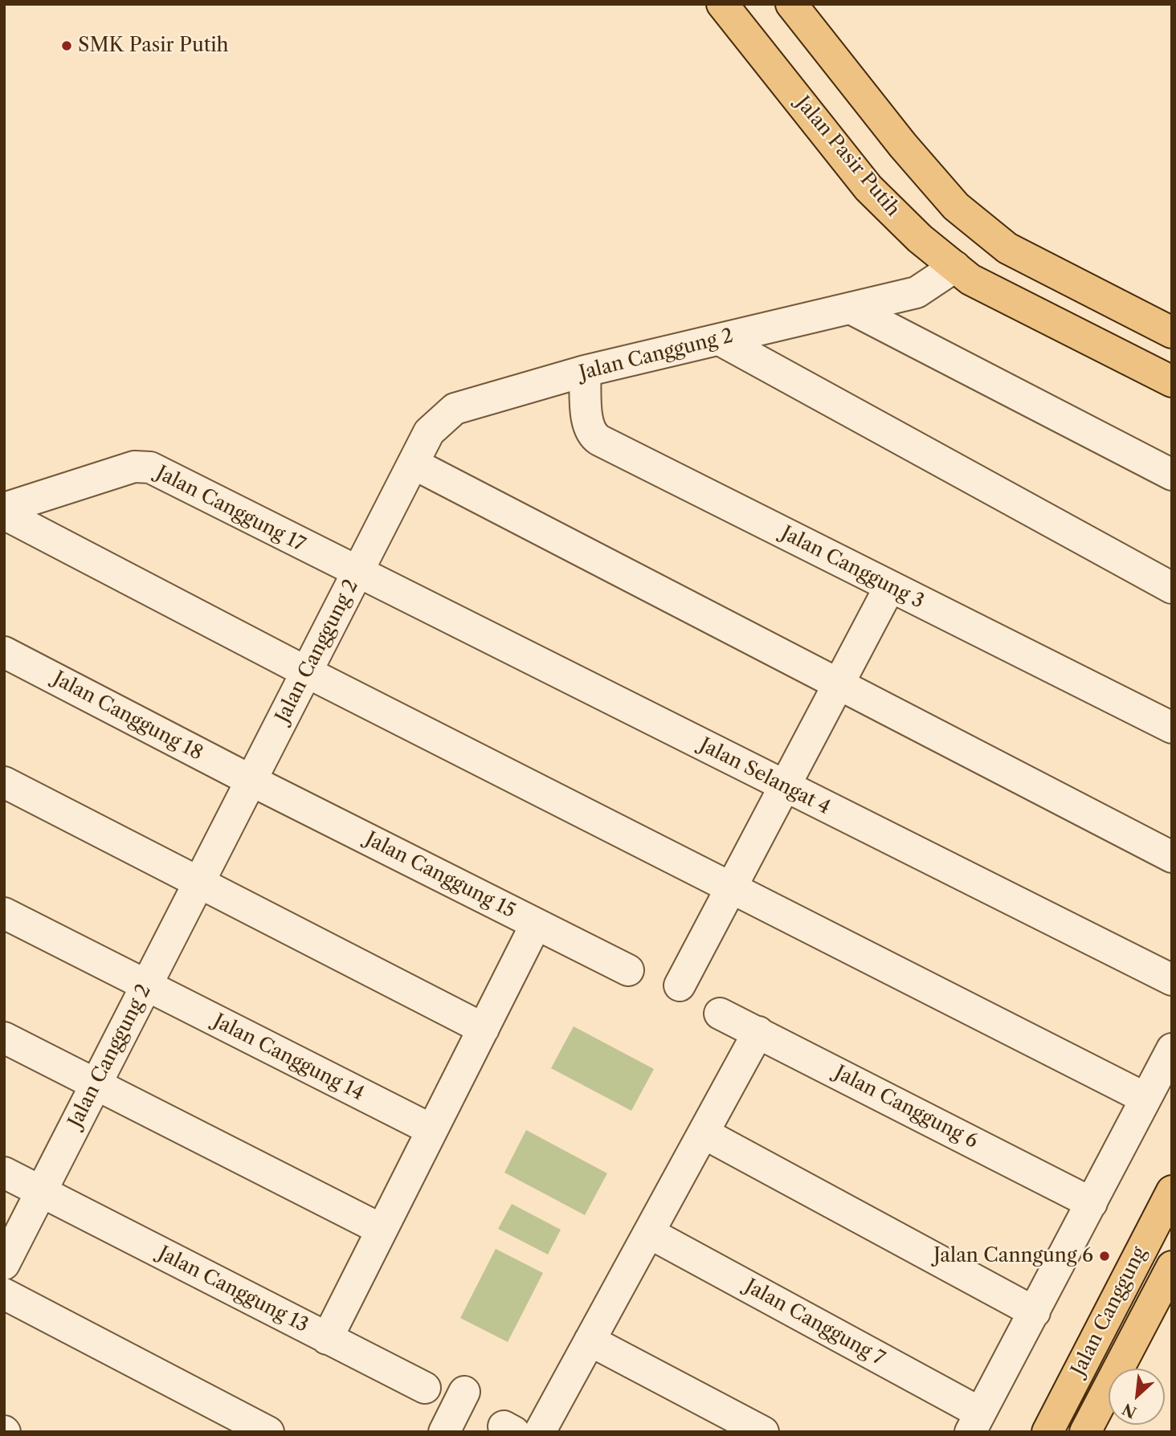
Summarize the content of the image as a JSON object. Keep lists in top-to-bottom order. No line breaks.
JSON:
{"streets":{"main road":["Jalan Pasir Putih","Jalan Canggung"],"street":["Jalan Canggung 2","Jalan Canggung 17","Jalan Canggung 3","Jalan Canggung 18","Jalan Selangat 4","Jalan Canggung 15","Jalan Canggung 14","Jalan Canggung 6","Jalan Canggung 13","Jalan Canggung 7"]},"crossings":[["Jalan Pasir Putih","Jalan Canggung 2"],["Jalan Canggung 2","Jalan Canggung 17"],["Jalan Canggung 2","Jalan Canggung 3"],["Jalan Canggung 2","Jalan Canggung 18"],["Jalan Canggung 2","Jalan Selangat 4"],["Jalan Canggung 2","Jalan Canggung 15"],["Jalan Canggung 2","Jalan Canggung 14"],["Jalan Canggung 2","Jalan Canggung 13"],["Jalan Canggung 17","Jalan Selangat 4"],["Jalan Canggung 18","Jalan Canggung 15"]],"places":["SMK Pasir Putih","Jalan Canngung 6"],"north":"bottom left"}
